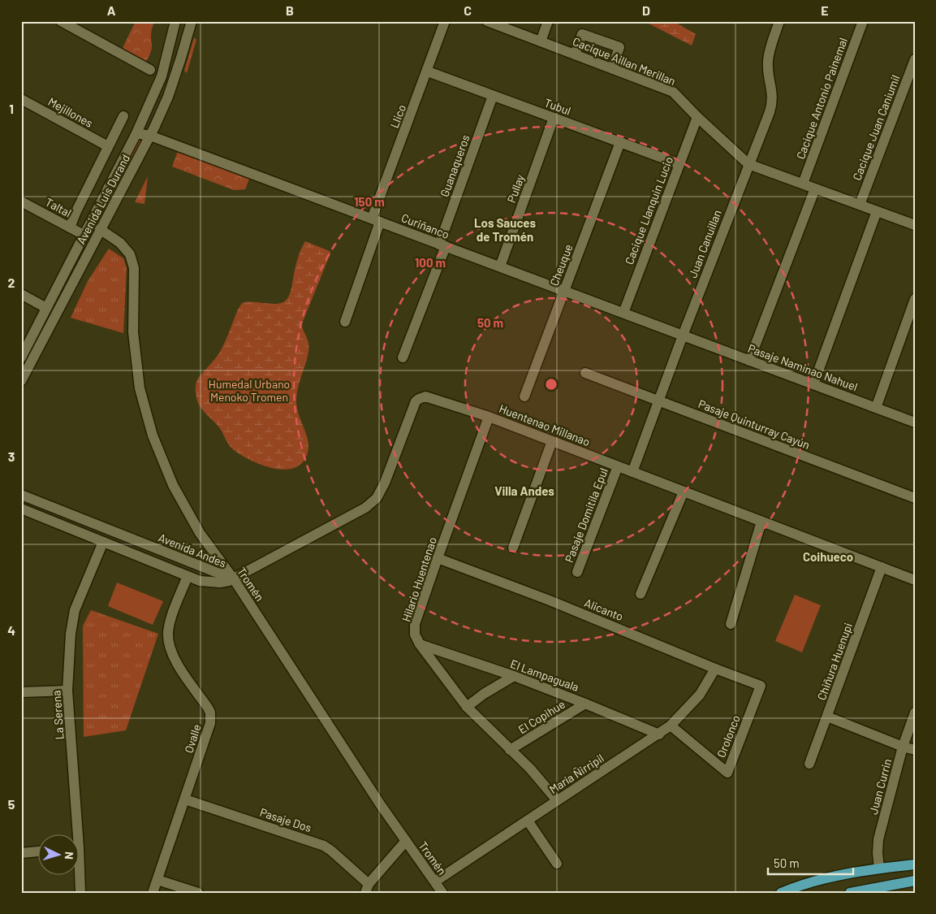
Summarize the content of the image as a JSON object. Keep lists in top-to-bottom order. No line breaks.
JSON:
{"streets":{"street":["Cacique Aillan Merillan","Cacique Antonio Painemal","Tubul","Mejillones","Llico","Cacique Juan Caniumil","Guanaqueros","Pullay","Avenida Luis Durand","Taltal","Cacique Llanquin Lucio","Curiñanco","Juan Canuillan","Cheuque","Pasaje Naminao Nahuel","Pasaje Quinturray Cayún","Huentenao Millanao","Pasaje Domitila Epul","Avenida Andes","Hilario Huentenao","Tromén","Alicanto","Chiñura Huenupi","El Lampaguala","La Serena","El Copihue","Orolonco","Ovalle","María Ñirripil","Juan Currin","Pasaje Dos"]},"crossings":[["Cacique Aillan Merillan","Cacique Antonio Painemal"],["Cacique Aillan Merillan","Cacique Juan Caniumil"],["Cacique Aillan Merillan","Cacique Llanquin Lucio"],["Cacique Aillan Merillan","Juan Canuillan"],["Tubul","Llico"],["Tubul","Guanaqueros"],["Tubul","Pullay"],["Tubul","Cacique Llanquin Lucio"],["Tubul","Cheuque"],["Llico","Curiñanco"],["Guanaqueros","Curiñanco"],["Pullay","Curiñanco"],["Avenida Luis Durand","Taltal"],["Avenida Luis Durand","Curiñanco"],["Avenida Luis Durand","Tromén"],["Cacique Llanquin Lucio","Curiñanco"],["Curiñanco","Juan Canuillan"],["Curiñanco","Cheuque"],["Curiñanco","Pasaje Naminao Nahuel"],["Juan Canuillan","Pasaje Naminao Nahuel"],["Juan Canuillan","Pasaje Quinturray Cayún"],["Juan Canuillan","Huentenao Millanao"],["Huentenao Millanao","Pasaje Domitila Epul"],["Huentenao Millanao","Avenida Andes"],["Huentenao Millanao","Hilario Huentenao"],["Huentenao Millanao","Tromén"],["Huentenao Millanao","Chiñura Huenupi"],["Avenida Andes","Tromén"],["Avenida Andes","La Serena"],["Avenida Andes","Ovalle"],["Hilario Huentenao","Alicanto"],["Hilario Huentenao","El Lampaguala"],["Hilario Huentenao","El Copihue"],["Hilario Huentenao","María Ñirripil"],["Tromén","María Ñirripil"],["Alicanto","Orolonco"],["Alicanto","María Ñirripil"],["El Lampaguala","El Copihue"],["El Lampaguala","María Ñirripil"],["Orolonco","María Ñirripil"],["Ovalle","Pasaje Dos"]],"districts":["Los Sauces de Tromén","Villa Andes","Coihueco"],"parks":["Humedal Urbano Menoko Tromen"],"scale_bar":"50 m","north":"right","grid":{"columns":["A","B","C","D","E"],"rows":["1","2","3","4","5"]},"rings":["150 m","100 m","50 m"]}
